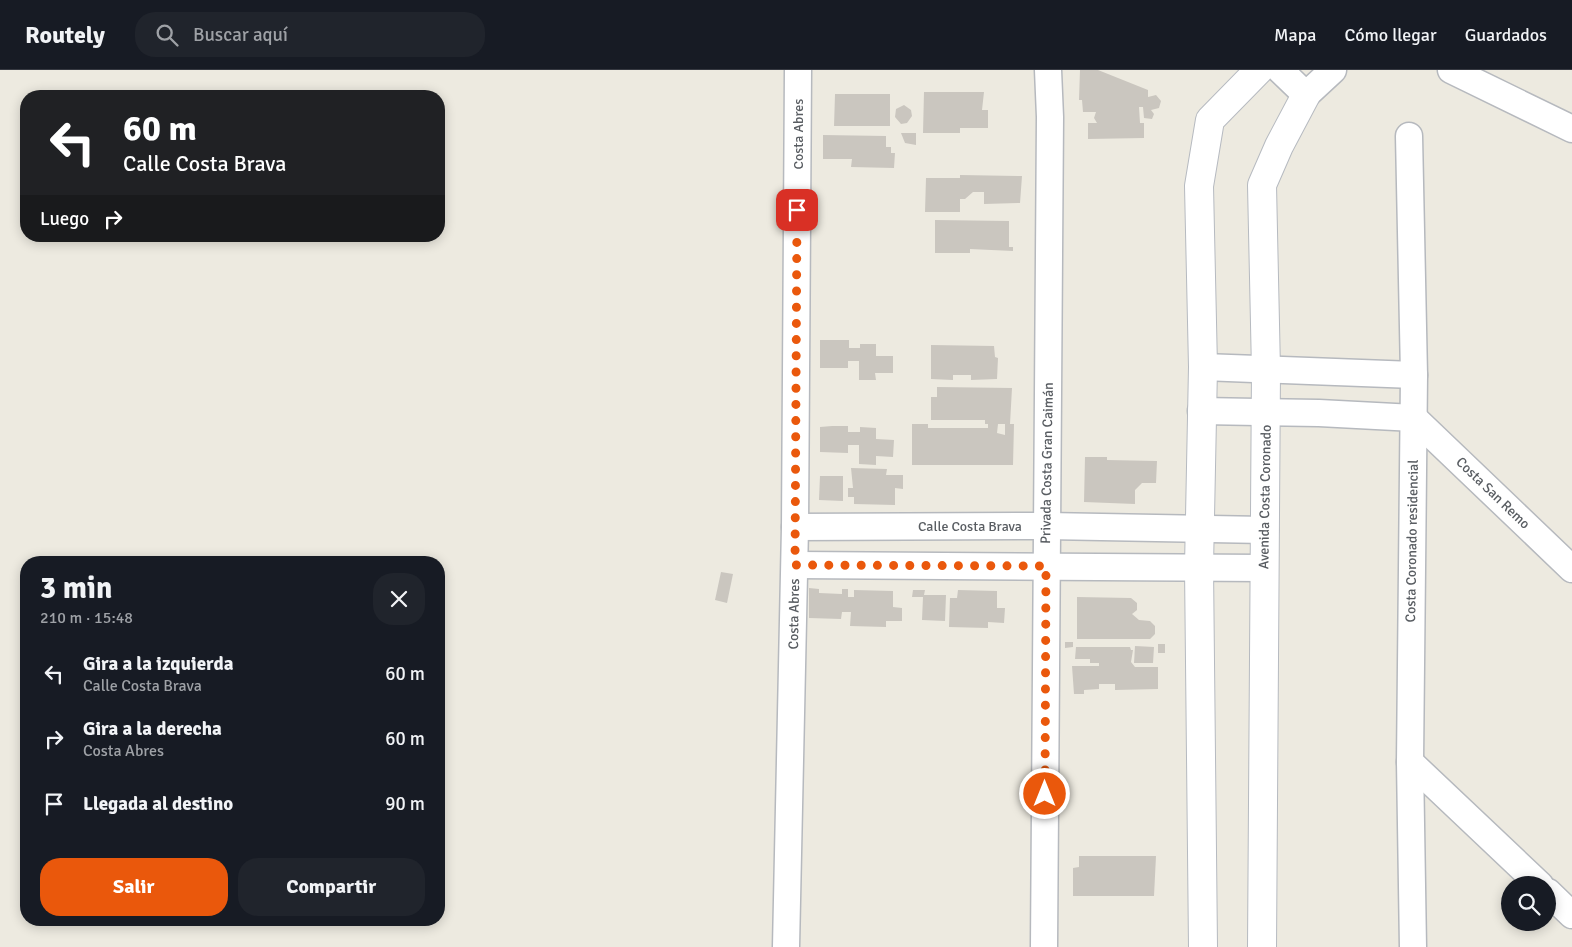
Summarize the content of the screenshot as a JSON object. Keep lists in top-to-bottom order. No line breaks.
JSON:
{"streets":{"street":["Costa Abres","Privada Costa Gran Caimán","Costa San Remo","Avenida Costa Coronado","Calle Costa Brava","Costa Coronado residencial"]},"crossings":[["Costa Abres","Calle Costa Brava"],["Privada Costa Gran Caimán","Calle Costa Brava"],["Costa San Remo","Costa Coronado residencial"],["Avenida Costa Coronado","Calle Costa Brava"]],"page":{"header":"Routely","search":"Buscar aquí","nav":["Mapa","Cómo llegar","Guardados"],"turn":["60 m","Calle Costa Brava"],"then":"Luego","heading":["3 min","210 m · 15:48"],"list":[{"name":"Gira a la izquierda","note":"Calle Costa Brava","value":"60 m"},{"name":"Gira a la derecha","note":"Costa Abres","value":"60 m"},{"name":"Llegada al destino","value":"90 m"}],"buttons":["Salir","Compartir"]}}
